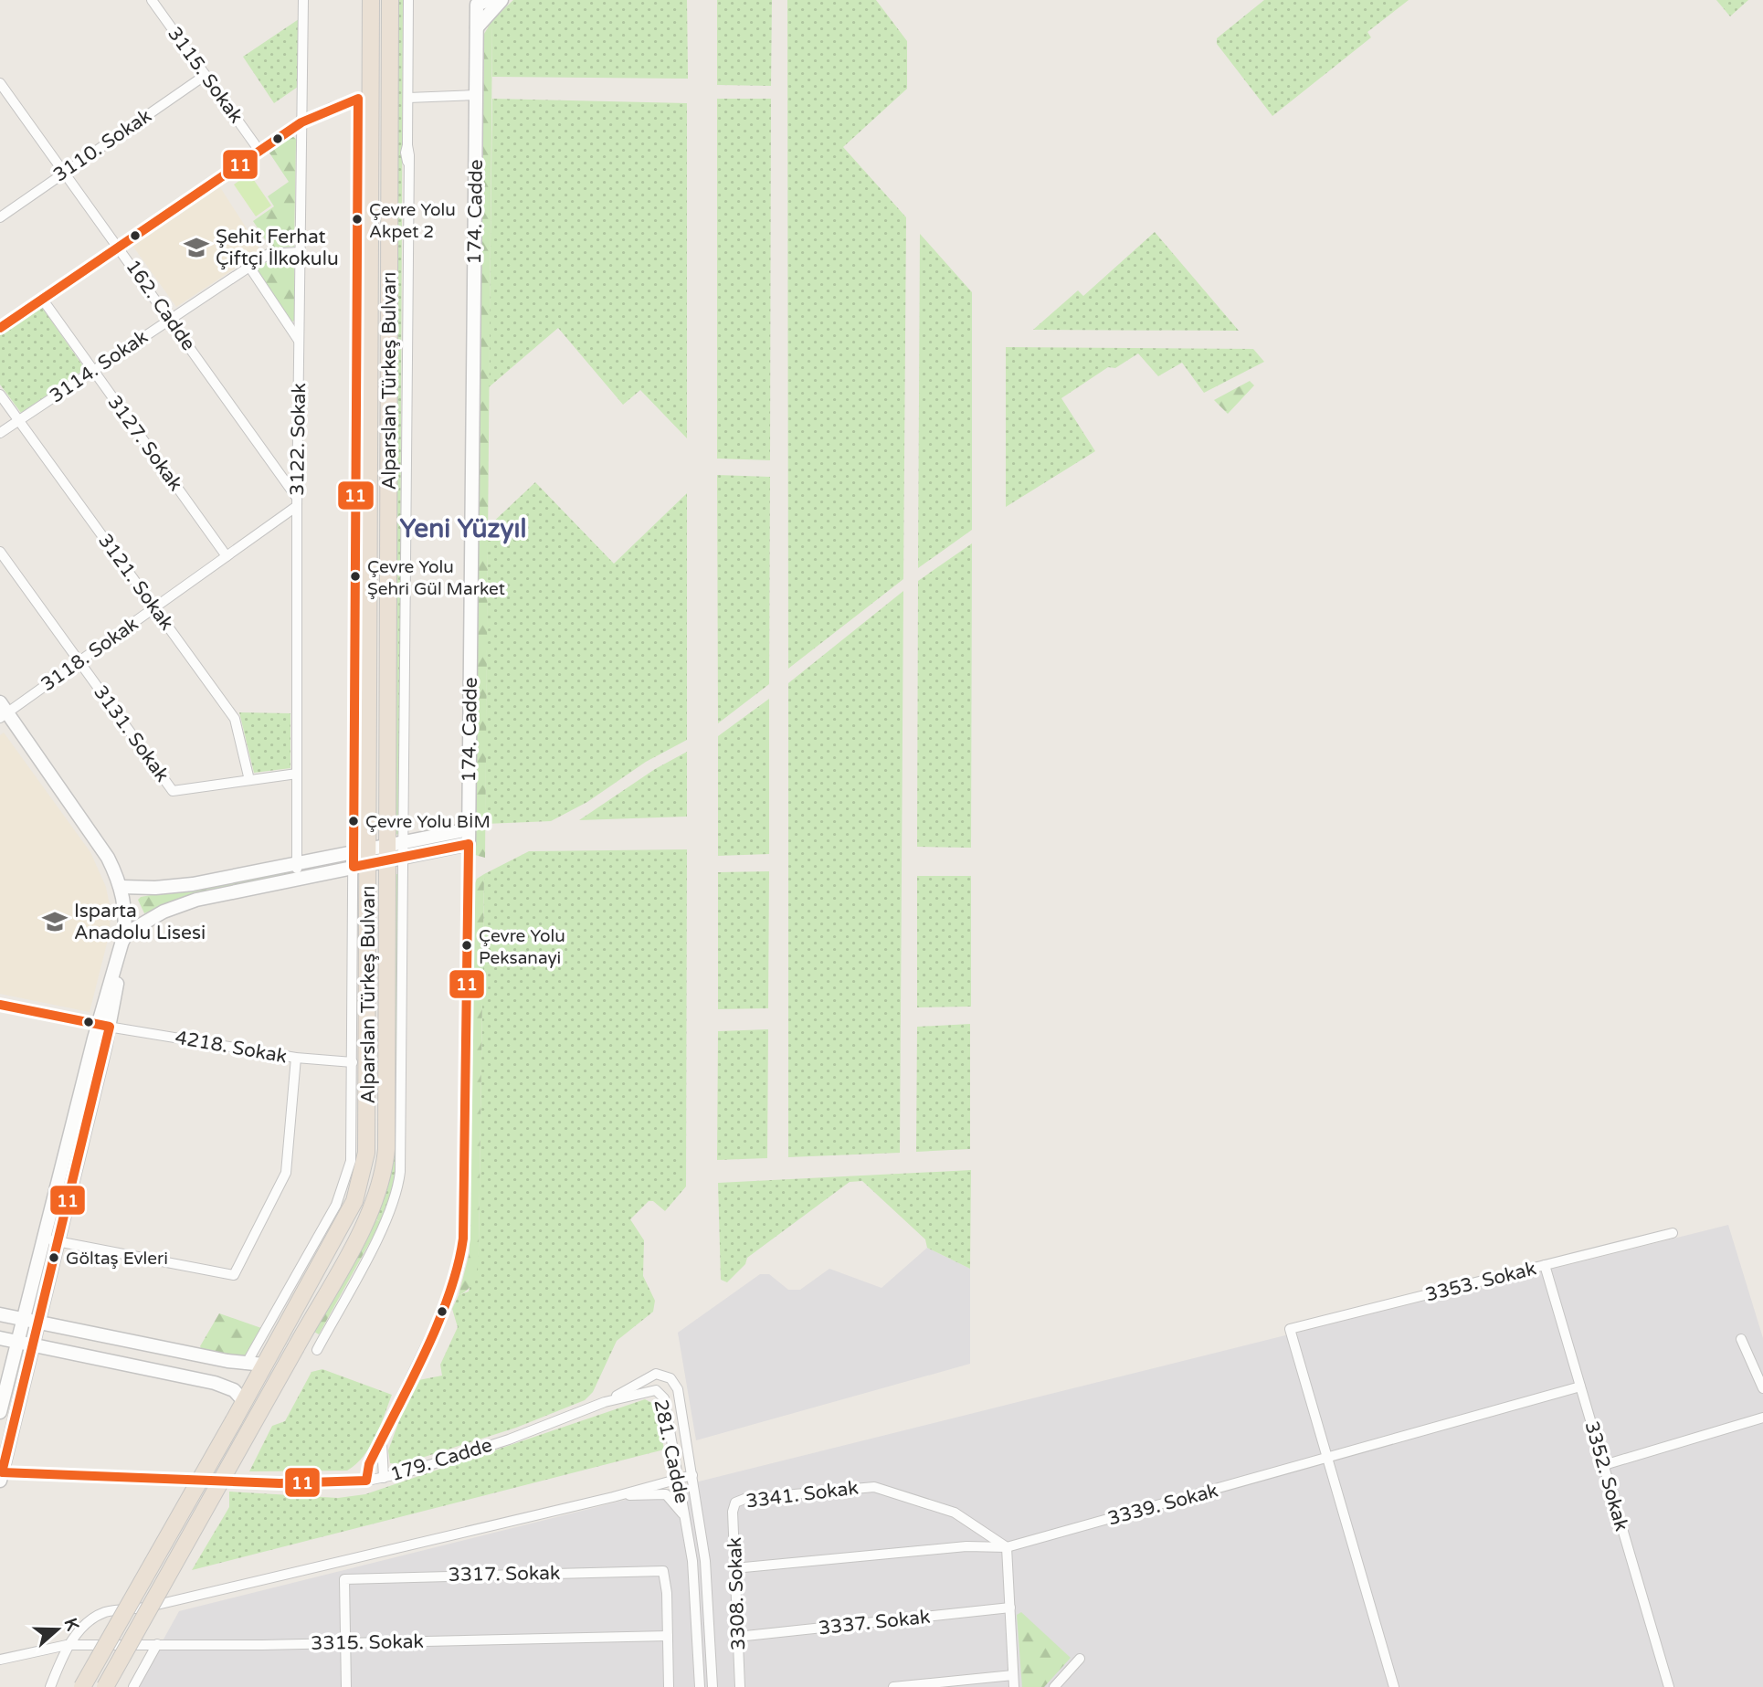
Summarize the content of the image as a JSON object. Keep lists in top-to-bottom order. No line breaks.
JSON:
{"streets":{"highway":["Alparslan Türkeş Bulvarı"],"main road":["174. Cadde"],"street":["3115. Sokak","3110. Sokak","162. Cadde","3114. Sokak","3122. Sokak","3127. Sokak","3121. Sokak","3118. Sokak","3131. Sokak","4218. Sokak","3353. Sokak","281. Cadde","179. Cadde","3352. Sokak","3341. Sokak","3339. Sokak","3317. Sokak","3308. Sokak","3337. Sokak","3315. Sokak"]},"crossings":[["3115. Sokak","3110. Sokak"],["3110. Sokak","162. Cadde"],["174. Cadde","179. Cadde"],["162. Cadde","3114. Sokak"],["162. Cadde","3122. Sokak"],["162. Cadde","3118. Sokak"],["3114. Sokak","3122. Sokak"],["3114. Sokak","3127. Sokak"],["3114. Sokak","3121. Sokak"],["3122. Sokak","3118. Sokak"],["3127. Sokak","3118. Sokak"],["3121. Sokak","3118. Sokak"],["3121. Sokak","3131. Sokak"],["3118. Sokak","3131. Sokak"],["3353. Sokak","3352. Sokak"],["3353. Sokak","3339. Sokak"],["281. Cadde","179. Cadde"],["3352. Sokak","3339. Sokak"],["3341. Sokak","3339. Sokak"],["3341. Sokak","3308. Sokak"],["3339. Sokak","3308. Sokak"],["3317. Sokak","3315. Sokak"],["3308. Sokak","3337. Sokak"]],"districts":["Yeni Yüzyıl"],"places":{"other":["Çevre Yolu Akpet 2","Çevre Yolu Şehri Gül Market","Çevre Yolu BİM","Çevre Yolu Peksanayi","Göltaş Evleri"],"school or university":["Şehit Ferhat Çiftçi İlkokulu","Isparta Anadolu Lisesi"]},"lines":["transit line 11"],"north":"right"}
